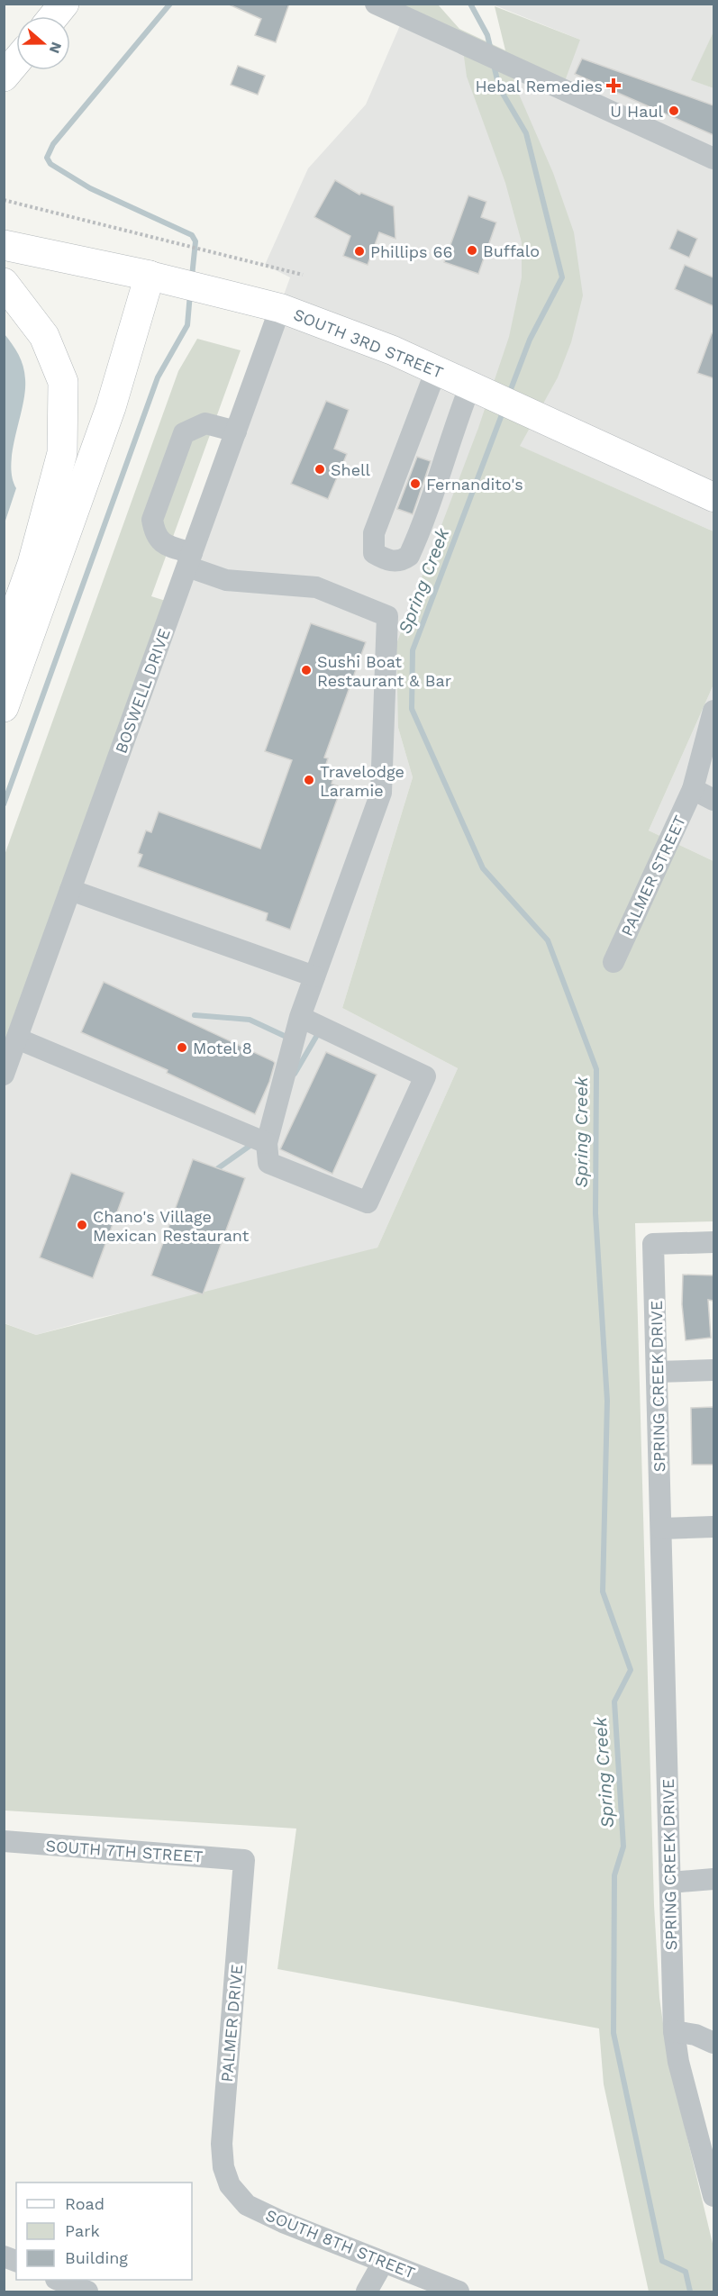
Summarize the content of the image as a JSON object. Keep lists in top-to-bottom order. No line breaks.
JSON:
{"streets":{"highway":["SOUTH 3RD STREET"],"street":["BOSWELL DRIVE","PALMER STREET","SPRING CREEK DRIVE","SOUTH 7TH STREET","PALMER DRIVE","SOUTH 8TH STREET"]},"crossings":[["SOUTH 3RD STREET","BOSWELL DRIVE"],["SOUTH 7TH STREET","PALMER DRIVE"],["PALMER DRIVE","SOUTH 8TH STREET"]],"water":["Spring Creek"],"places":{"health":["Hebal Remedies"],"other":["U Haul","Buffalo","Phillips 66","Shell","Fernandito's","Sushi Boat Restaurant & Bar","Travelodge Laramie","Motel 8","Chano's Village Mexican Restaurant"]},"legend":["Road","Park","Building"],"north":"right"}
